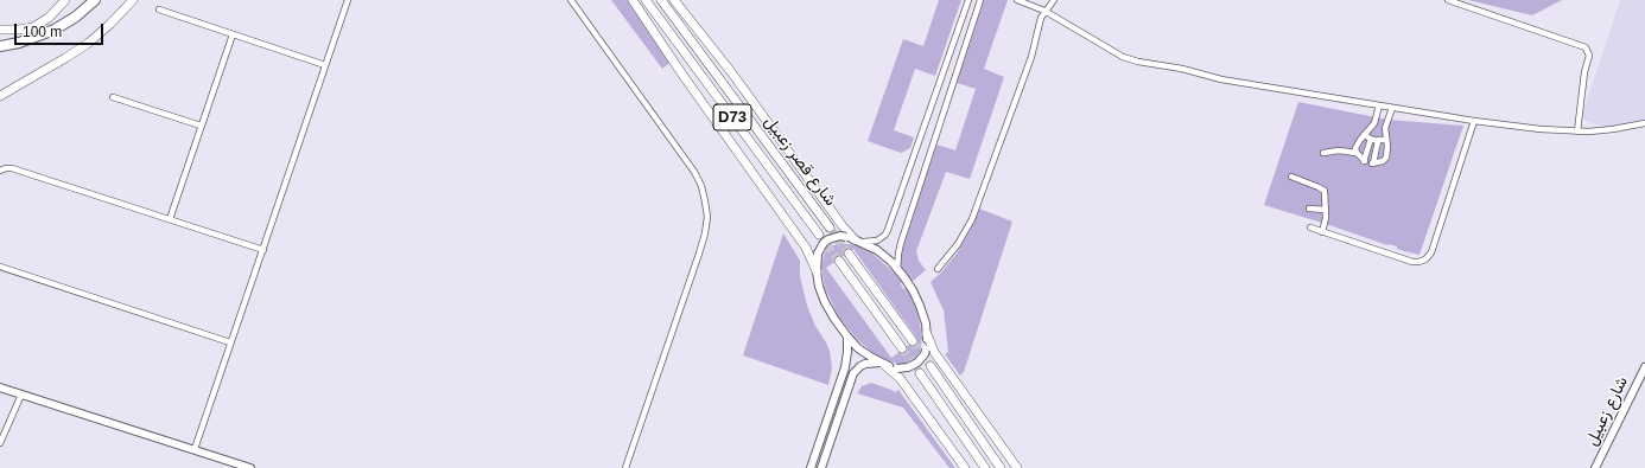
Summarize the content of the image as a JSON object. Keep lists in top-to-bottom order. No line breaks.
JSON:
{"streets":{"main road":["D73","شارع قصر زعبيل"],"street":["شارع زعبيل"]},"scale_bar":"100 m"}
